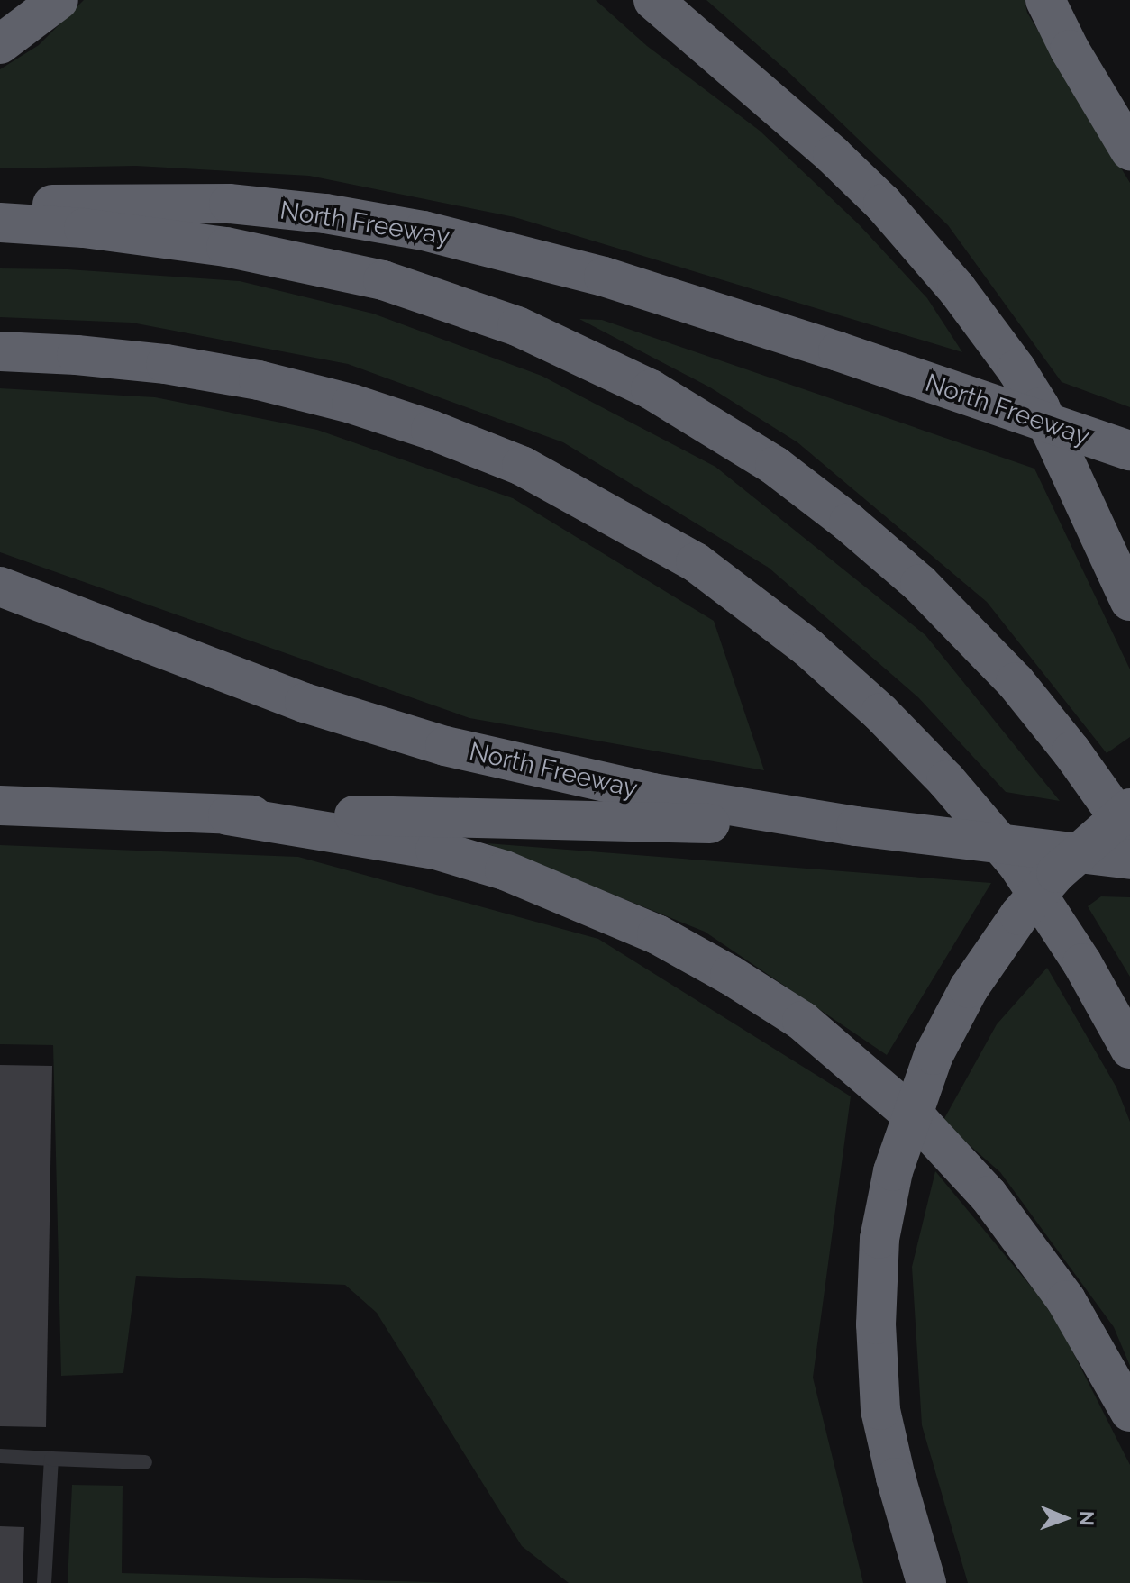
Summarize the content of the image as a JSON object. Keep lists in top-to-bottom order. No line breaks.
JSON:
{"streets":{"highway":["North Freeway"]},"north":"right"}
